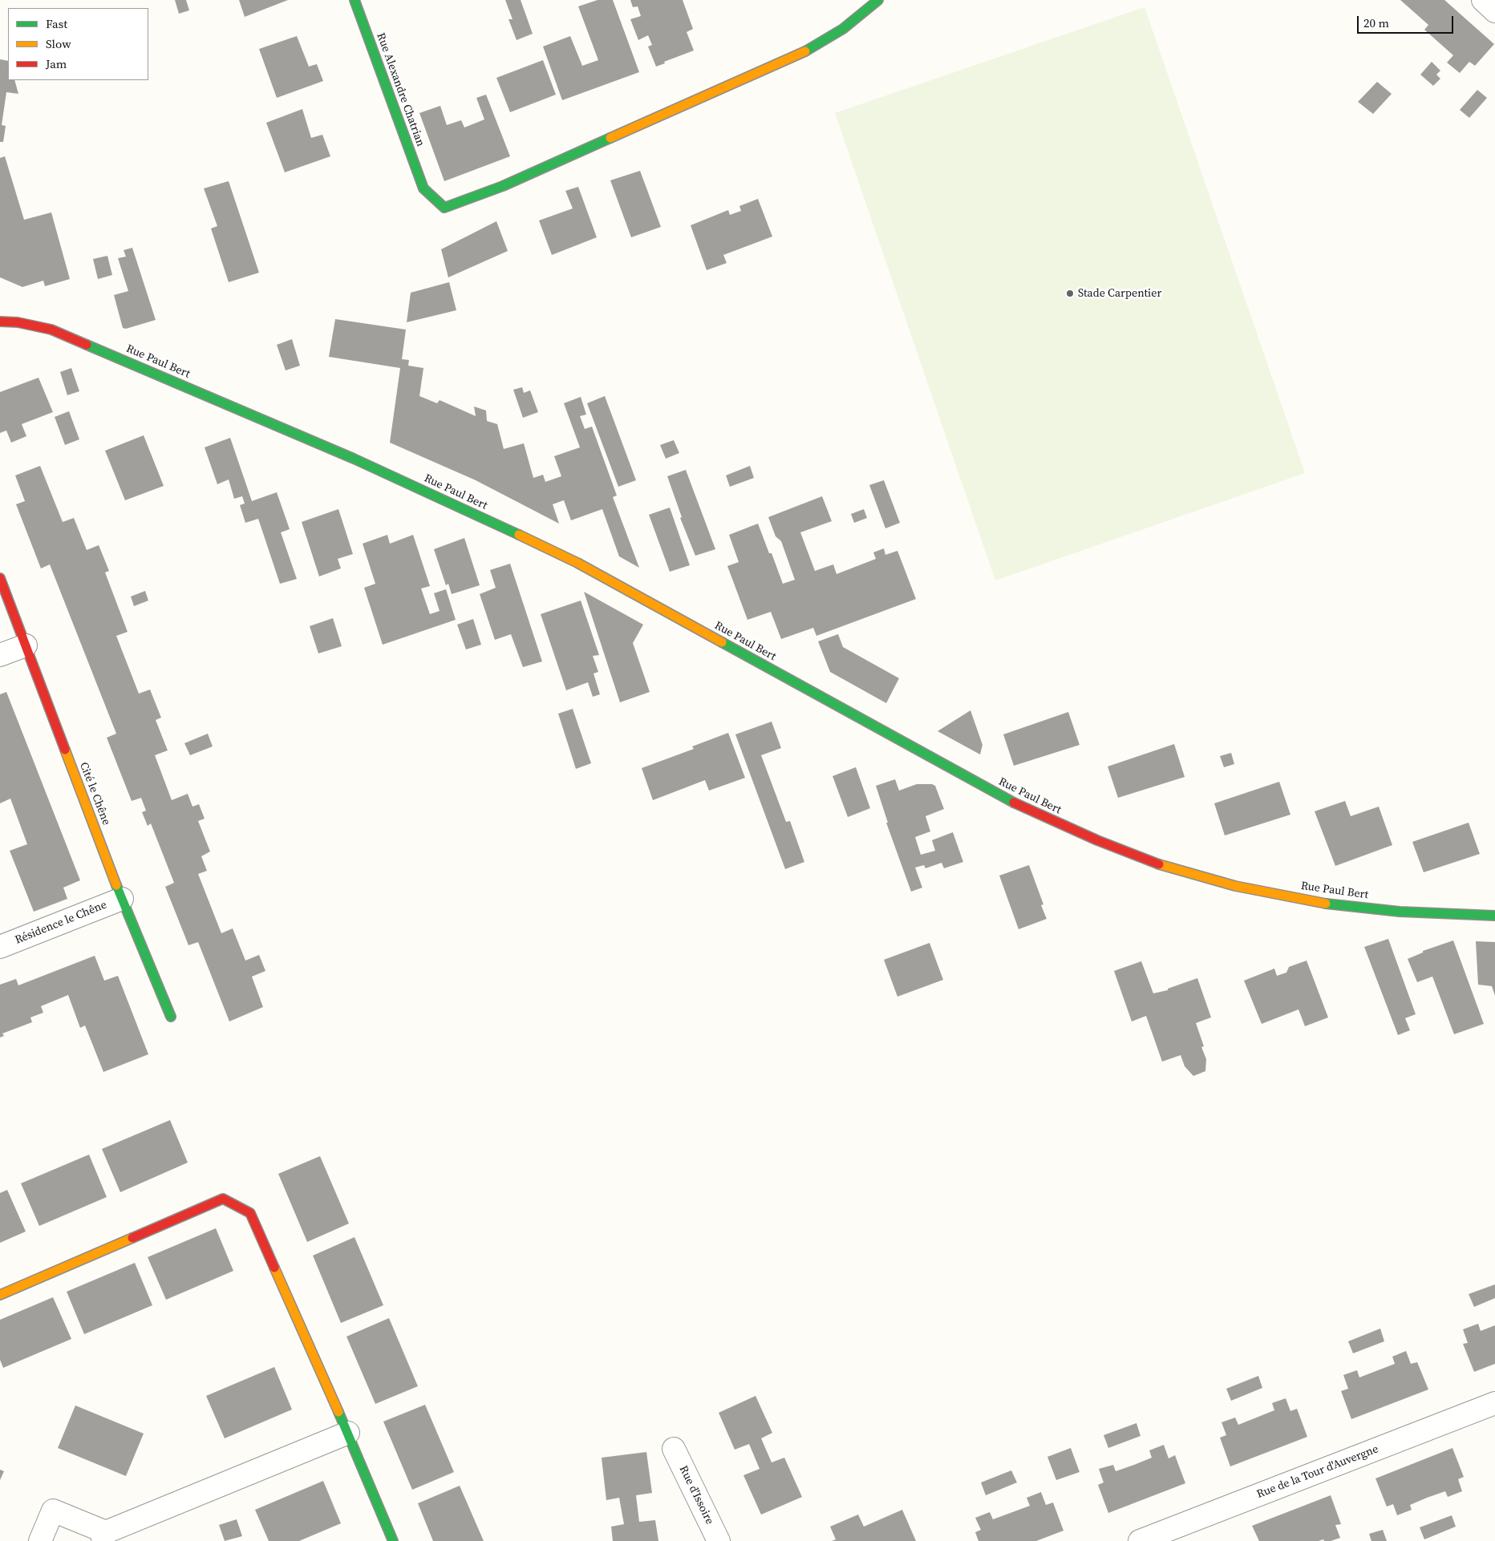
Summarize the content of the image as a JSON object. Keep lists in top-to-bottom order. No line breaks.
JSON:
{"streets":{"street":["Rue Alexandre Chatrian","Rue Paul Bert","Cité le Chêne","Résidence le Chêne","Rue de la Tour d'Auvergne","Rue d'Issoire"]},"crossings":[["Cité le Chêne","Résidence le Chêne"]],"places":["Stade Carpentier"],"legend":["Fast","Slow","Jam"],"scale_bar":"20 m"}
